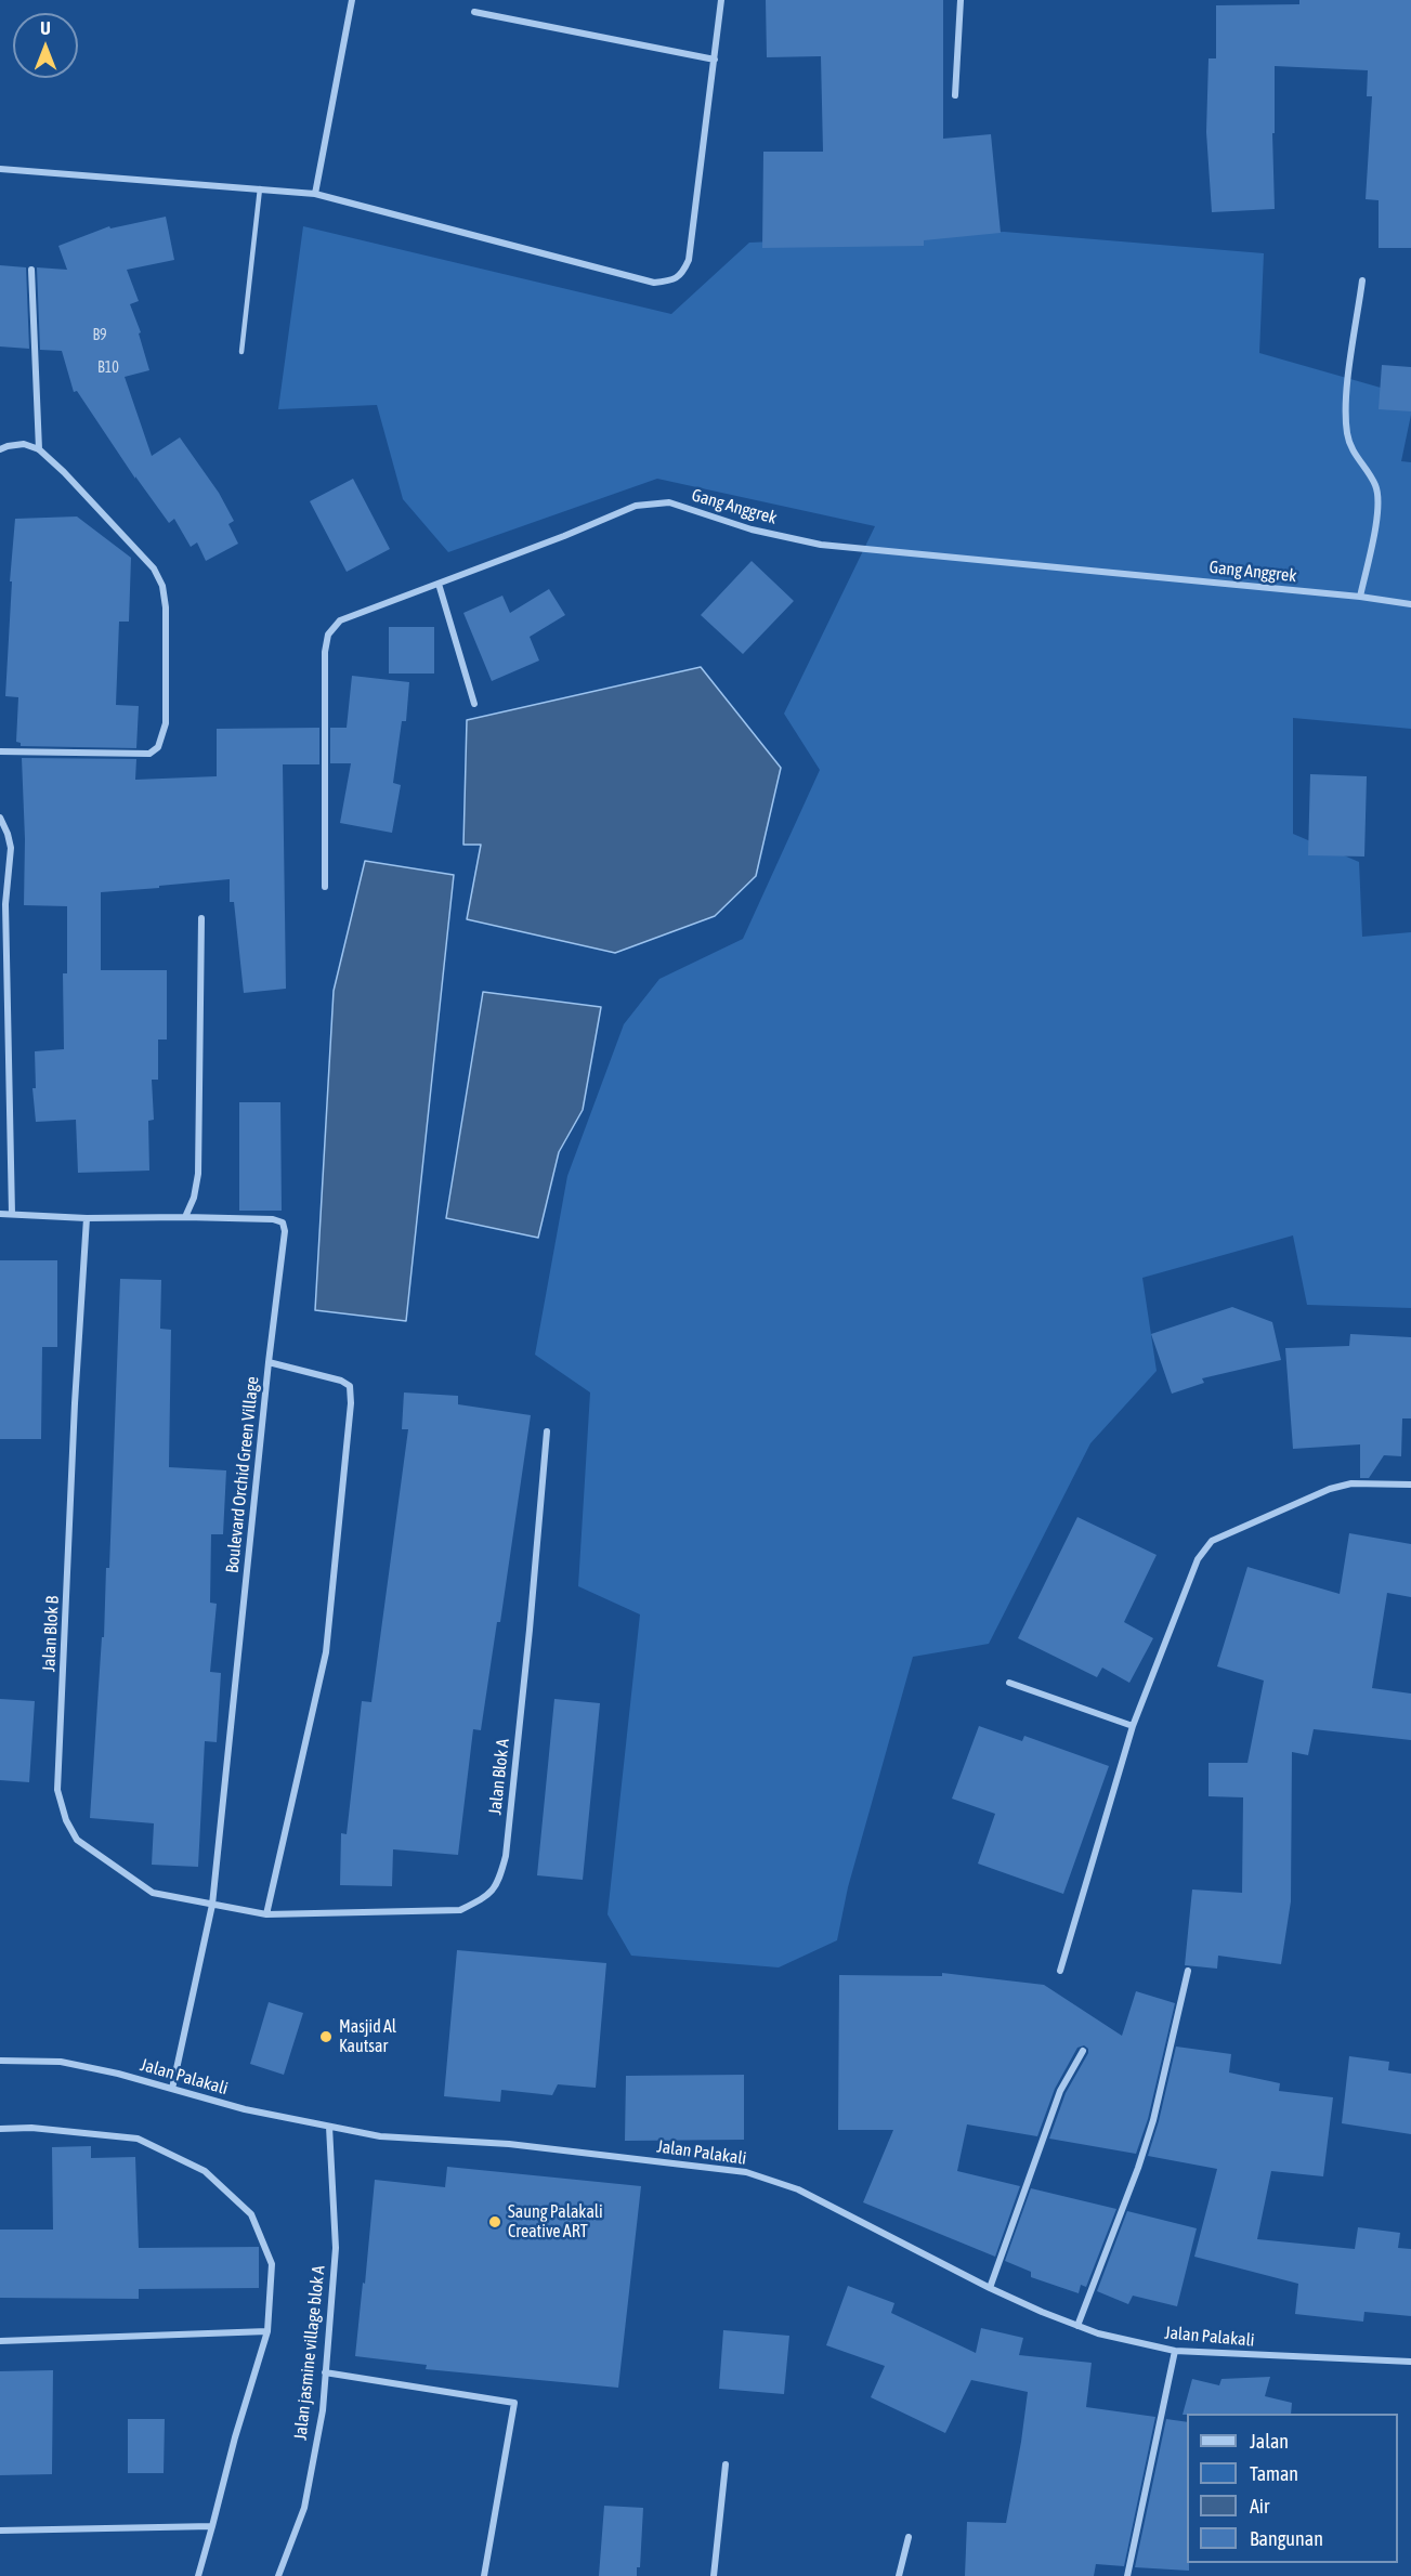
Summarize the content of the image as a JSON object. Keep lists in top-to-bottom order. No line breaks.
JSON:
{"streets":{"street":["Gang Anggrek","Boulevard Orchid Green Village","Jalan Blok B","Jalan Blok A","Jalan Palakali","Jalan jasmine village blok A"]},"crossings":[["Boulevard Orchid Green Village","Jalan Blok B"],["Boulevard Orchid Green Village","Jalan Blok A"],["Boulevard Orchid Green Village","Jalan Palakali"],["Jalan Blok B","Jalan Blok A"],["Jalan Palakali","Jalan jasmine village blok A"]],"places":["Masjid Al Kautsar","Saung Palakali Creative ART"],"house_numbers":["B9","B10"],"legend":["Jalan","Taman","Air","Bangunan"],"north":"top"}
